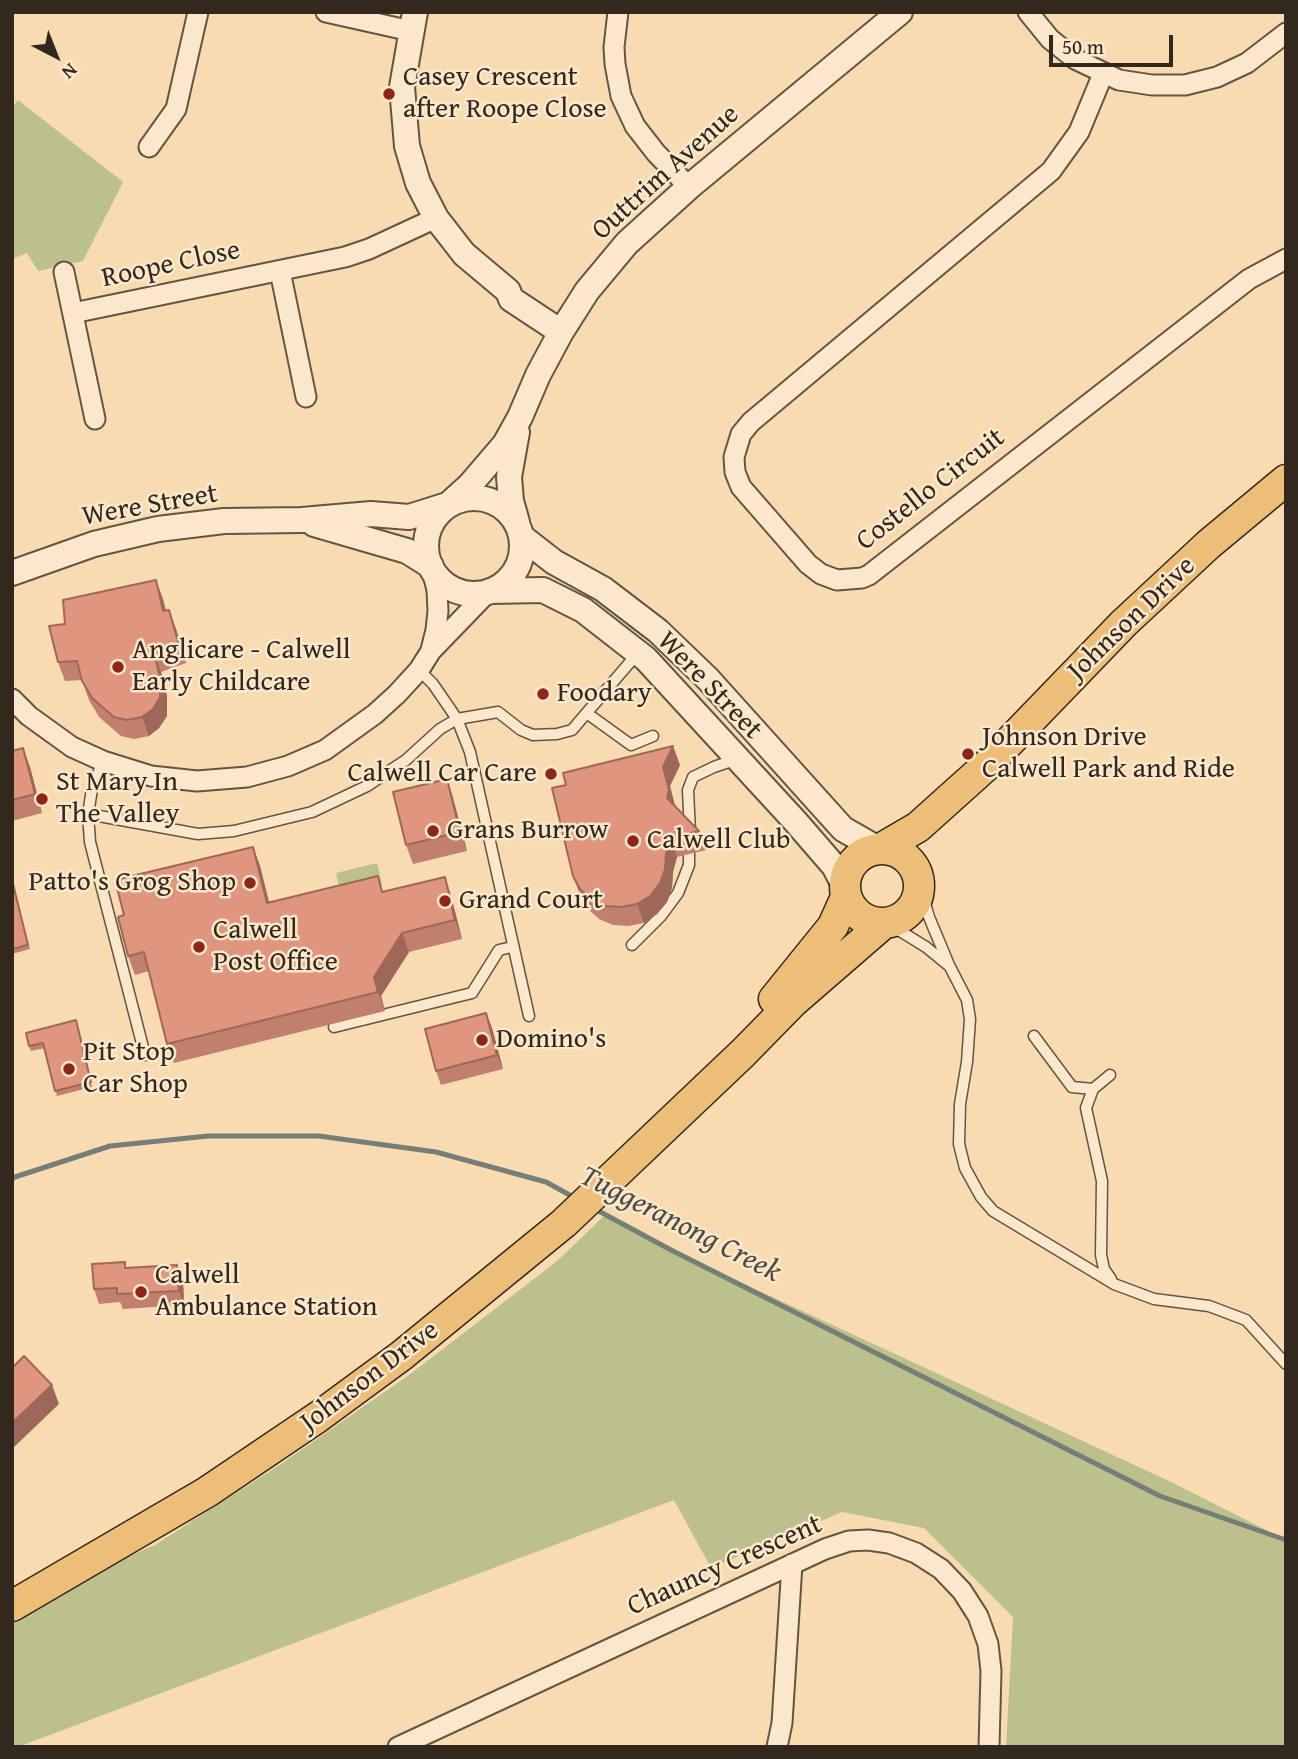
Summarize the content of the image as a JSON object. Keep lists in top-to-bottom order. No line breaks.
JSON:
{"streets":{"main road":["Johnson Drive"],"street":["Outtrim Avenue","Roope Close","Costello Circuit","Were Street","Chauncy Crescent"]},"crossings":[["Outtrim Avenue","Were Street"],["Were Street","Johnson Drive"]],"water":["Tuggeranong Creek"],"places":["Casey Crescent after Roope Close","Anglicare - Calwell Early Childcare","Foodary","Johnson Drive Calwell Park and Ride","Calwell Car Care","St Mary In The Valley","Grans Burrow","Calwell Club","Patto's Grog Shop","Grand Court","Calwell Post Office","Domino's","Pit Stop Car Shop","Calwell Ambulance Station"],"scale_bar":"50 m","north":"bottom right"}
